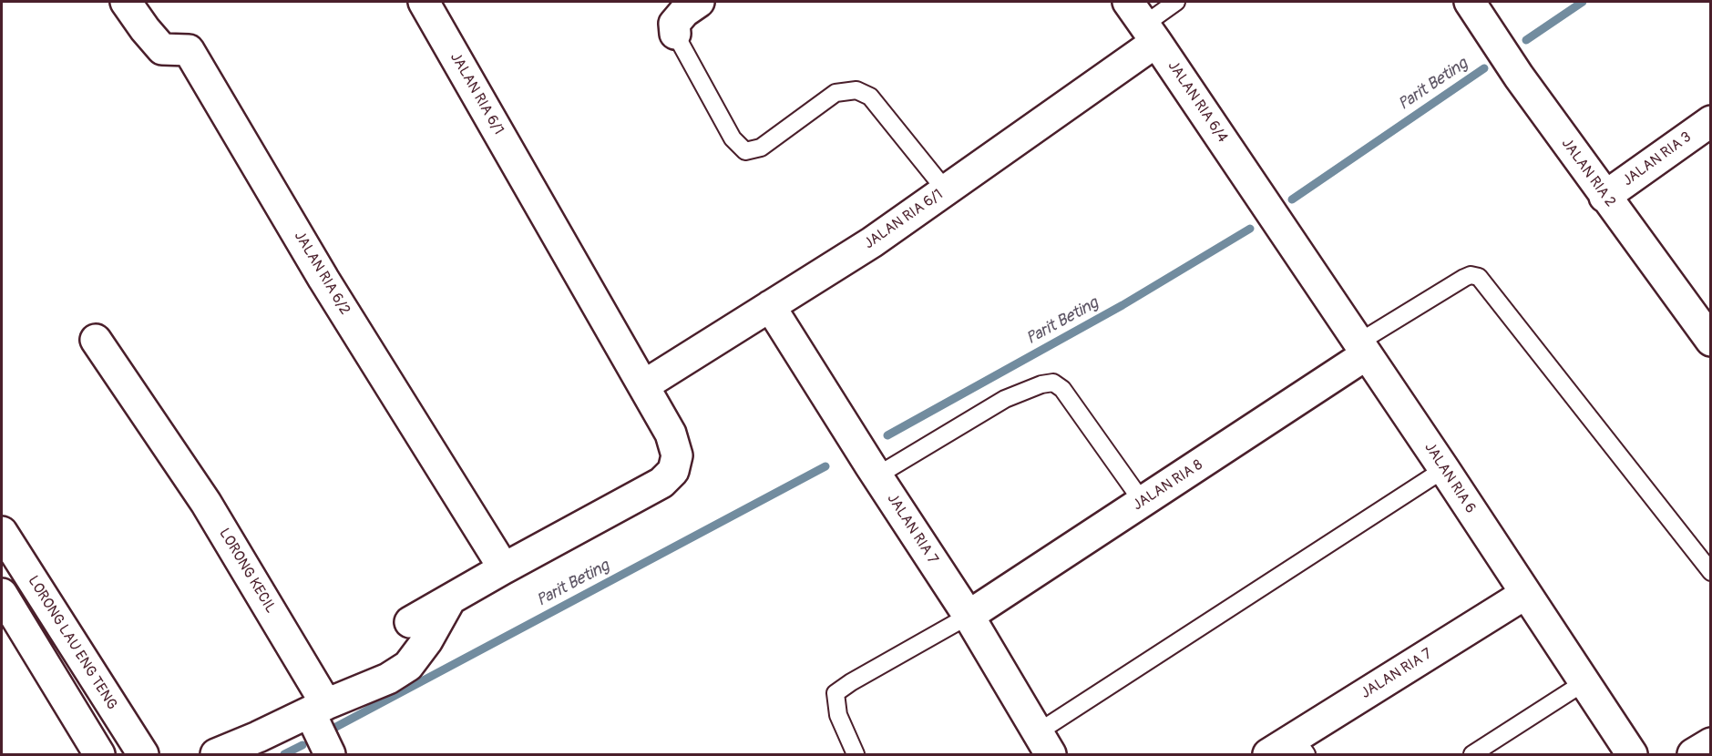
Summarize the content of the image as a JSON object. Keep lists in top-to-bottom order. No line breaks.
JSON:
{"streets":{"street":["JALAN RIA 6/1","JALAN RIA 6/4","JALAN RIA 3","JALAN RIA 2","JALAN RIA 6/2","JALAN RIA 6","JALAN RIA 8","JALAN RIA 7","LORONG KECIL","LORONG LAU ENG TENG"]},"crossings":[["JALAN RIA 6/1","JALAN RIA 6/4"],["JALAN RIA 6/1","JALAN RIA 6/2"],["JALAN RIA 6/1","JALAN RIA 7"],["JALAN RIA 6/4","JALAN RIA 6"],["JALAN RIA 3","JALAN RIA 2"],["JALAN RIA 6","JALAN RIA 8"],["JALAN RIA 6","JALAN RIA 7"],["JALAN RIA 8","JALAN RIA 7"]],"water":["Parit Beting"]}
